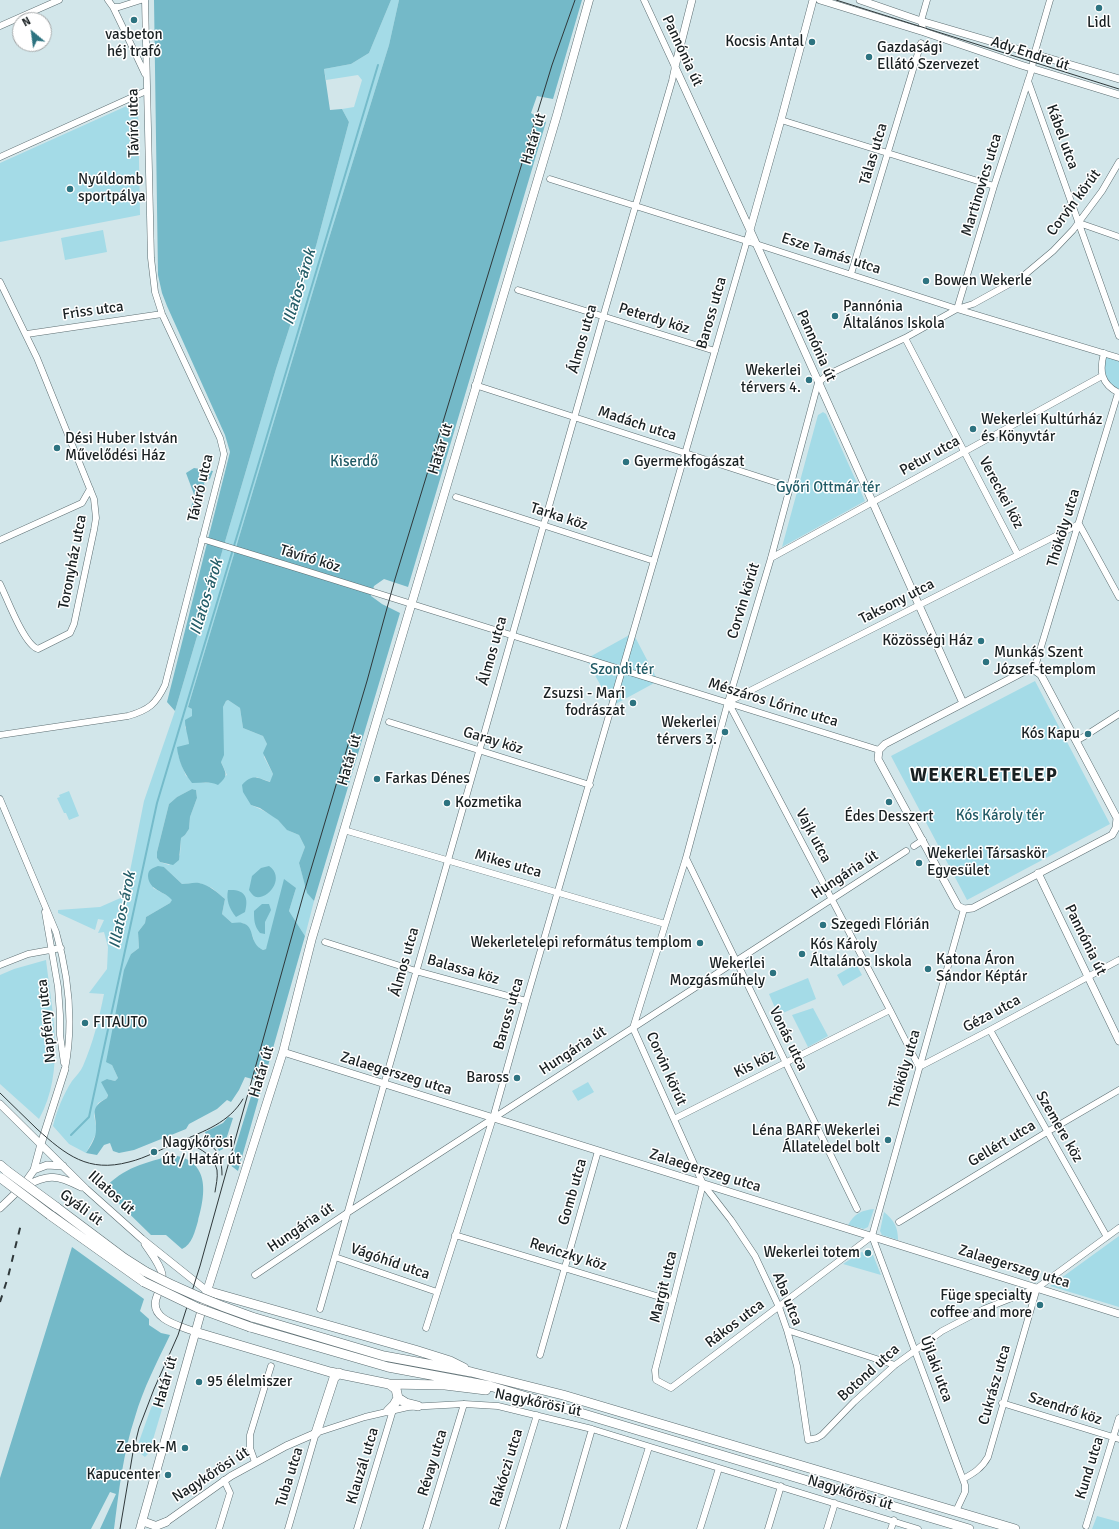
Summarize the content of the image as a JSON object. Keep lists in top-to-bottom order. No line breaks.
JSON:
{"streets":{"main road":["Határ út","Gyáli út","Nagykőrösi út"],"street":["Pannónia út","Ady Endre út","Távíró utca","Kábel utca","Tálas utca","Martinovics utca","Corvin körút","Esze Tamás utca","Friss utca","Baross utca","Peterdy köz","Álmos utca","Madách utca","Petur utca","Vereckei köz","Tarka köz","Thököly utca","Távíró köz","Toronyház utca","Taksony utca","Mészáros Lőrinc utca","Garay köz","Vajk utca","Mikes utca","Hungária út","Balassa köz","Géza utca","Napfény utca","Vonás utca","Kis köz","Zalaegerszeg utca","Szemere köz","Gellért utca","Gomb utca","Illatos út","Reviczky köz","Vágóhíd utca","Margit utca","Aba utca","Rákos utca","Újlaki utca","Botond utca","Cukrász utca","Szendrő köz","Révay utca","Klauzál utca","Rákóczi utca","Kund utca","Tuba utca"]},"crossings":[["Pannónia út","Corvin körút"],["Pannónia út","Esze Tamás utca"],["Pannónia út","Baross utca"],["Pannónia út","Álmos utca"],["Pannónia út","Petur utca"],["Pannónia út","Taksony utca"],["Pannónia út","Géza utca"],["Ady Endre út","Martinovics utca"],["Távíró utca","Friss utca"],["Távíró utca","Távíró köz"],["Kábel utca","Martinovics utca"],["Kábel utca","Corvin körút"],["Határ út","Madách utca"],["Határ út","Távíró köz"],["Határ út","Mikes utca"],["Határ út","Zalaegerszeg utca"],["Határ út","Illatos út"],["Tálas utca","Esze Tamás utca"],["Martinovics utca","Corvin körút"],["Martinovics utca","Esze Tamás utca"],["Corvin körút","Esze Tamás utca"],["Corvin körút","Madách utca"],["Corvin körút","Petur utca"],["Corvin körút","Vereckei köz"],["Corvin körút","Taksony utca"],["Corvin körút","Mészáros Lőrinc utca"],["Corvin körút","Vajk utca"],["Corvin körút","Mikes utca"],["Corvin körút","Hungária út"],["Corvin körút","Vonás utca"],["Corvin körút","Kis köz"],["Corvin körút","Zalaegerszeg utca"],["Corvin körút","Margit utca"],["Corvin körút","Aba utca"],["Esze Tamás utca","Baross utca"],["Esze Tamás utca","Álmos utca"],["Friss utca","Toronyház utca"],["Baross utca","Peterdy köz"],["Baross utca","Madách utca"],["Baross utca","Tarka köz"],["Baross utca","Mészáros Lőrinc utca"],["Baross utca","Garay köz"],["Baross utca","Mikes utca"],["Baross utca","Hungária út"],["Baross utca","Balassa köz"],["Baross utca","Zalaegerszeg utca"],["Baross utca","Reviczky köz"],["Baross utca","Vágóhíd utca"],["Peterdy köz","Álmos utca"],["Álmos utca","Madách utca"],["Álmos utca","Tarka köz"],["Álmos utca","Garay köz"],["Álmos utca","Mikes utca"],["Álmos utca","Hungária út"],["Álmos utca","Balassa köz"],["Álmos utca","Zalaegerszeg utca"],["Álmos utca","Vágóhíd utca"],["Petur utca","Vereckei köz"],["Vereckei köz","Taksony utca"],["Thököly utca","Taksony utca"],["Thököly utca","Vajk utca"],["Thököly utca","Géza utca"],["Thököly utca","Zalaegerszeg utca"],["Thököly utca","Rákos utca"],["Thököly utca","Újlaki utca"],["Taksony utca","Mészáros Lőrinc utca"],["Taksony utca","Vajk utca"],["Mészáros Lőrinc utca","Vajk utca"],["Vajk utca","Hungária út"],["Vajk utca","Géza utca"],["Vajk utca","Kis köz"],["Hungária út","Vonás utca"],["Hungária út","Zalaegerszeg utca"],["Géza utca","Szemere köz"],["Vonás utca","Kis köz"],["Zalaegerszeg utca","Gomb utca"],["Zalaegerszeg utca","Margit utca"],["Zalaegerszeg utca","Aba utca"],["Zalaegerszeg utca","Rákos utca"],["Zalaegerszeg utca","Újlaki utca"],["Zalaegerszeg utca","Botond utca"],["Zalaegerszeg utca","Cukrász utca"],["Szemere köz","Gellért utca"],["Szemere köz","Botond utca"],["Gomb utca","Reviczky köz"],["Gyáli út","Nagykőrösi út"],["Reviczky köz","Margit utca"],["Margit utca","Aba utca"],["Margit utca","Rákos utca"],["Aba utca","Rákos utca"],["Aba utca","Botond utca"],["Rákos utca","Újlaki utca"],["Újlaki utca","Botond utca"],["Újlaki utca","Cukrász utca"],["Újlaki utca","Nagykőrösi út"],["Botond utca","Cukrász utca"],["Cukrász utca","Szendrő köz"],["Nagykőrösi út","Révay utca"],["Nagykőrösi út","Klauzál utca"],["Nagykőrösi út","Rákóczi utca"],["Nagykőrösi út","Tuba utca"],["Szendrő köz","Kund utca"]],"districts":["WEKERLETELEP"],"water":["Illatos-árok"],"parks":["Kiserdő","Győri Ottmár tér","Szondi tér","Kós Károly tér"],"places":["Lidl","vasbeton héj trafó","Kocsis Antal","Gazdasági Ellátó Szervezet","Nyúldomb sportpálya","Bowen Wekerle","Pannónia Általános Iskola","Wekerlei térvers 4.","Wekerlei Kultúrház és Könyvtár","Dési Huber István Művelődési Ház","Gyermekfogászat","Közösségi Ház","Munkás Szent József-templom","Zsuzsi - Mari fodrászat","Wekerlei térvers 3.","Kós Kapu","Farkas Dénes","Édes Desszert","Kozmetika","Wekerlei Társaskör Egyesület","Szegedi Flórián","Wekerletelepi református templom","Kós Károly Általános Iskola","Katona Áron Sándor Képtár","Wekerlei Mozgásműhely","FITAUTO","Baross","Léna BARF Wekerlei Állateledel bolt","Nagykőrösi út / Határ út","Wekerlei totem","Füge specialty coffee and more","95 élelmiszer","Zebrek-M","Kapucenter"],"north":"top left"}
